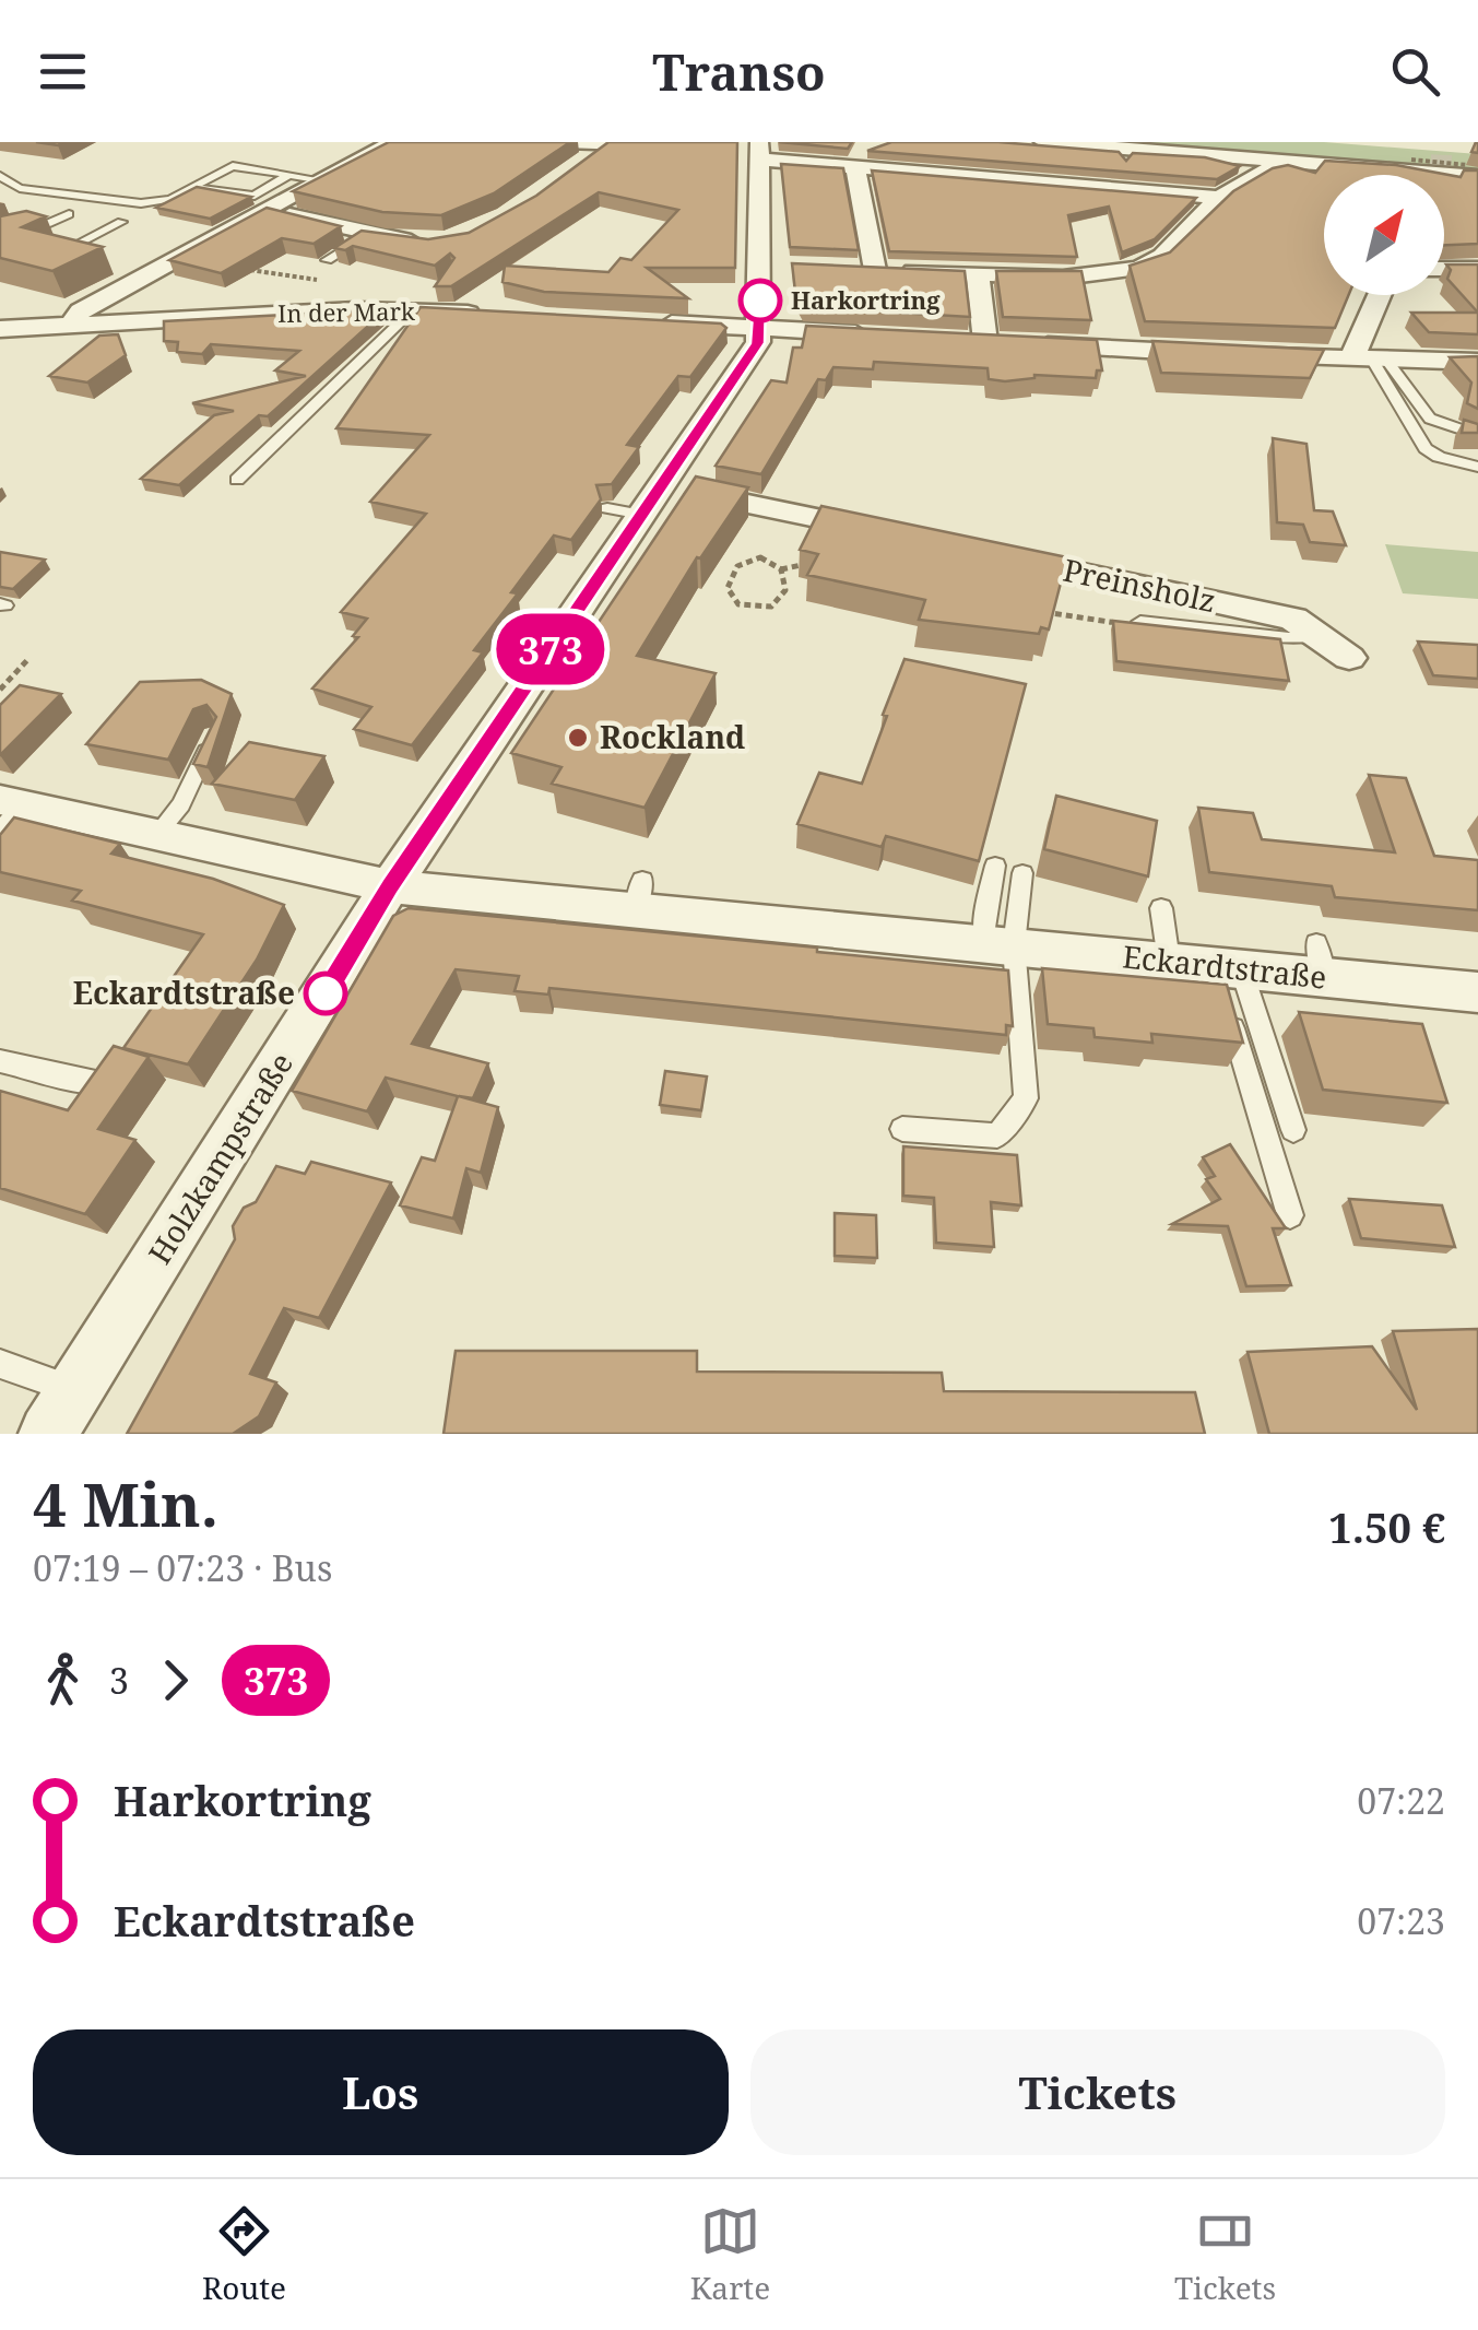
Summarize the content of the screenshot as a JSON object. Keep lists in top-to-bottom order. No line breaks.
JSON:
{"streets":{"street":["In der Mark","Preinsholz","Eckardtstraße","Holzkampstraße"]},"crossings":[["Eckardtstraße","Holzkampstraße"]],"places":["Harkortring","Rockland","Eckardtstraße"],"lines":["bus line 373"],"north":"top right","page":{"header":"Transo","on_map":"373","heading":["4 Min.","07:19 – 07:23 · Bus","1.50 €"],"legs":["3","373"],"list":[{"name":"Harkortring","value":"07:22"},{"name":"Eckardtstraße","value":"07:23"}],"buttons":["Los","Tickets"],"tabs":["Route","Karte","Tickets"]}}
